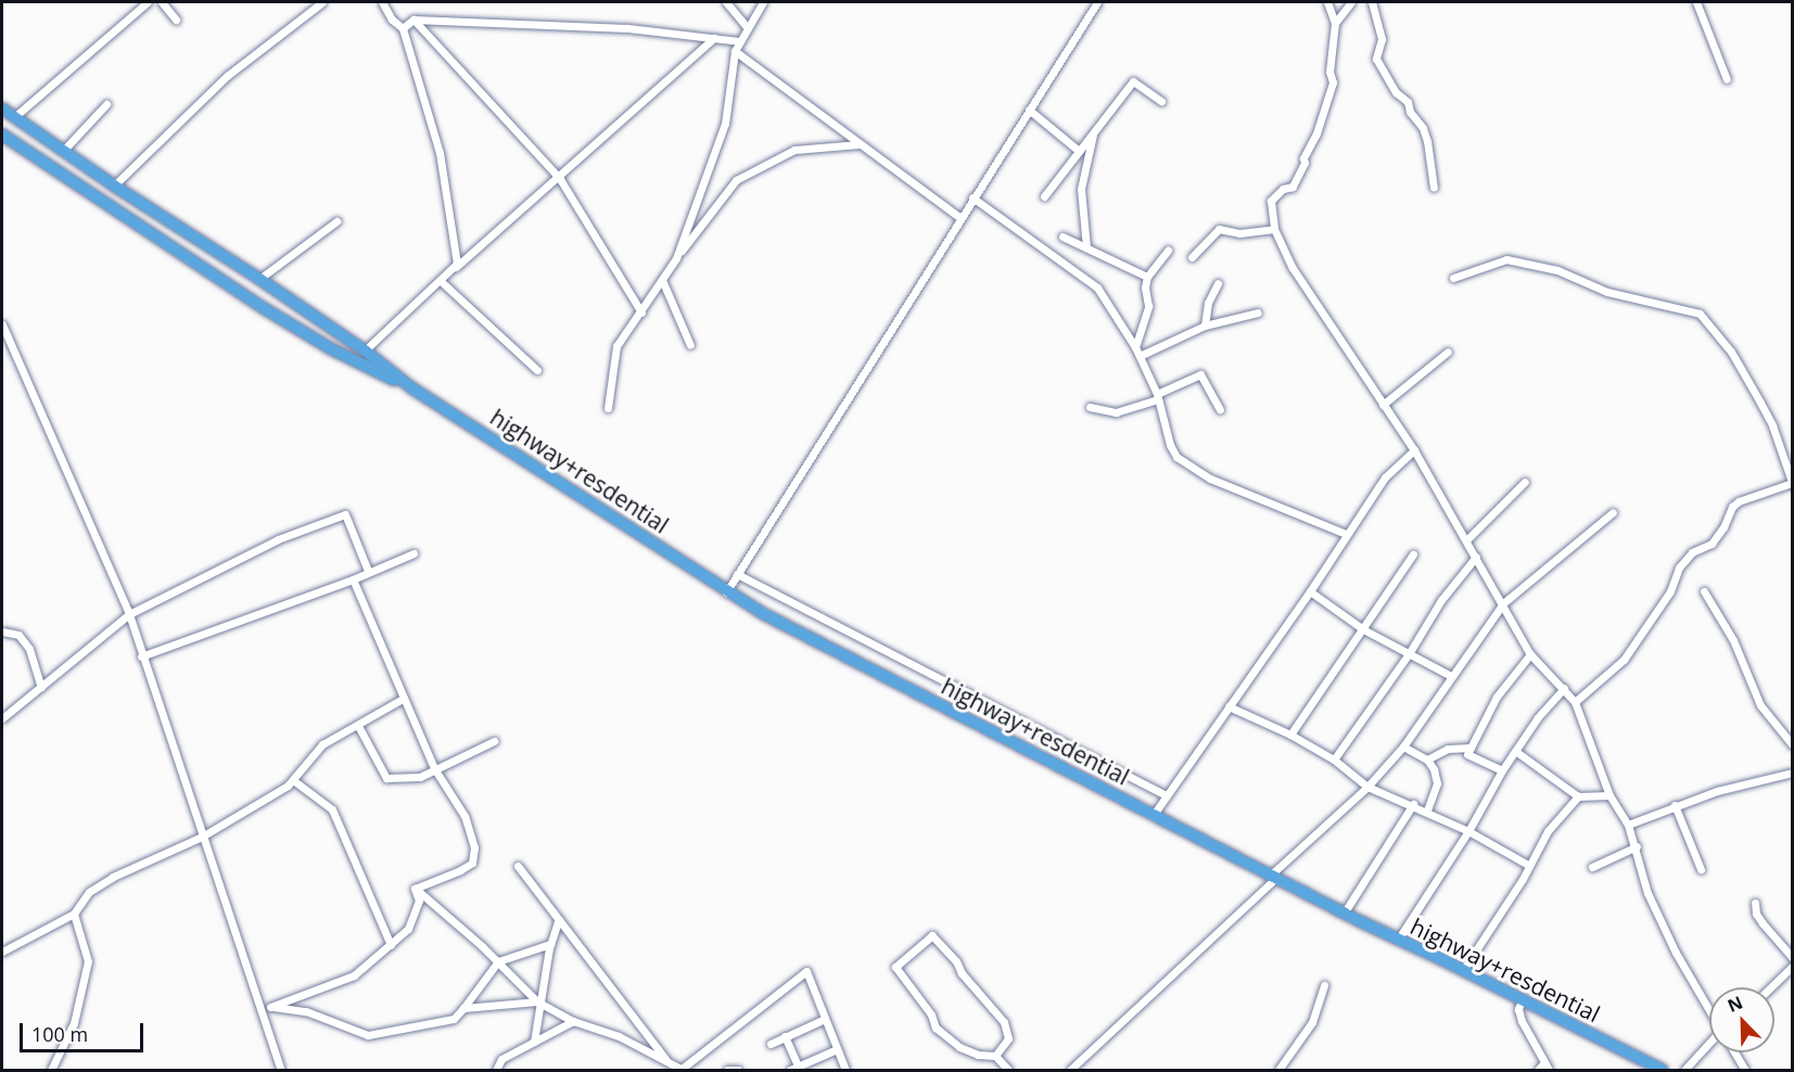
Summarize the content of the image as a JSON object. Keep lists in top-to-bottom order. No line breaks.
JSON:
{"streets":{"highway":["highway+resdential"]},"scale_bar":"100 m","north":"top left"}
